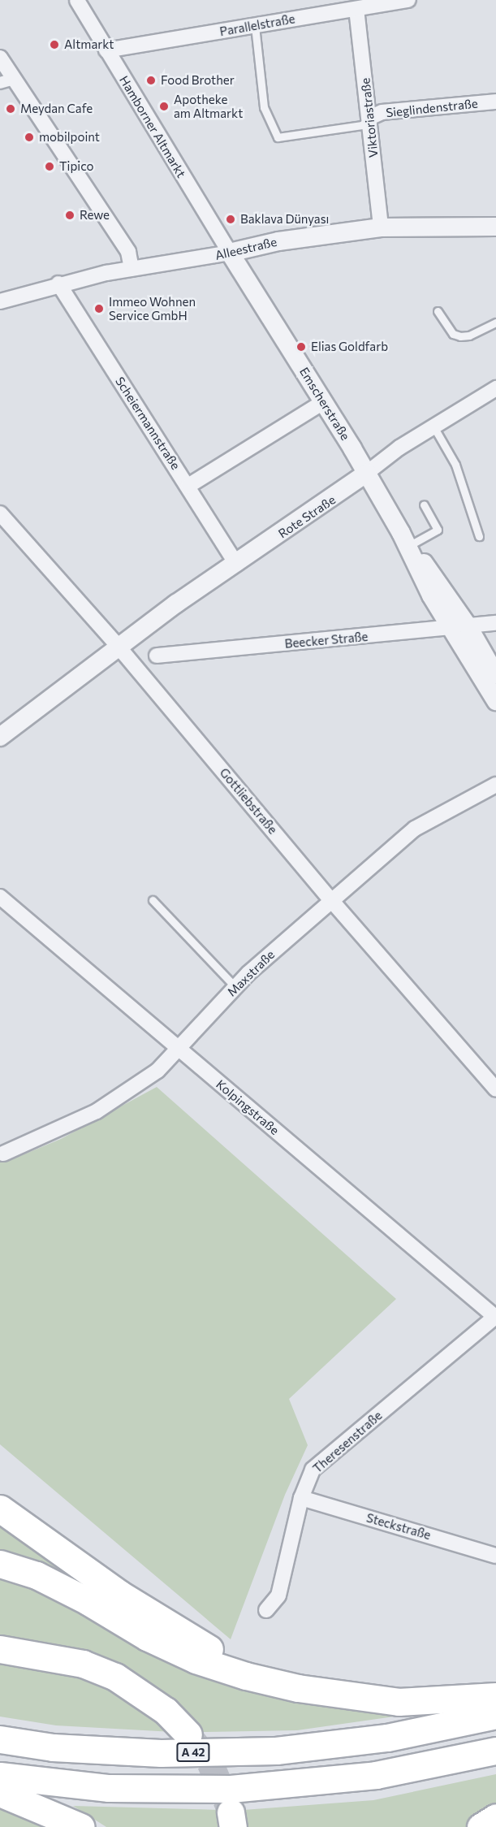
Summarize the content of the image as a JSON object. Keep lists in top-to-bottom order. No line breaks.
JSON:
{"streets":{"highway":["A 42"],"street":["Parallelstraße","Sieglindenstraße","Viktoriastraße","Hamborner Altmarkt","Alleestraße","Emscherstraße","Scheiermannstraße","Rote Straße","Beecker Straße","Gottliebstraße","Maxstraße","Kolpingstraße","Theresenstraße","Steckstraße"]},"crossings":[["Parallelstraße","Viktoriastraße"],["Parallelstraße","Hamborner Altmarkt"],["Sieglindenstraße","Viktoriastraße"],["Viktoriastraße","Alleestraße"],["Hamborner Altmarkt","Alleestraße"],["Hamborner Altmarkt","Emscherstraße"],["Alleestraße","Emscherstraße"],["Alleestraße","Scheiermannstraße"],["Emscherstraße","Rote Straße"],["Emscherstraße","Beecker Straße"],["Scheiermannstraße","Rote Straße"],["Rote Straße","Gottliebstraße"],["Gottliebstraße","Maxstraße"],["Maxstraße","Kolpingstraße"],["Kolpingstraße","Theresenstraße"],["Theresenstraße","Steckstraße"]],"places":["Altmarkt","Food Brother","Apotheke am Altmarkt","Meydan Cafe","mobilpoint","Tipico","Rewe","Baklava Dünyası","Immeo Wohnen Service GmbH","Elias Goldfarb"]}
